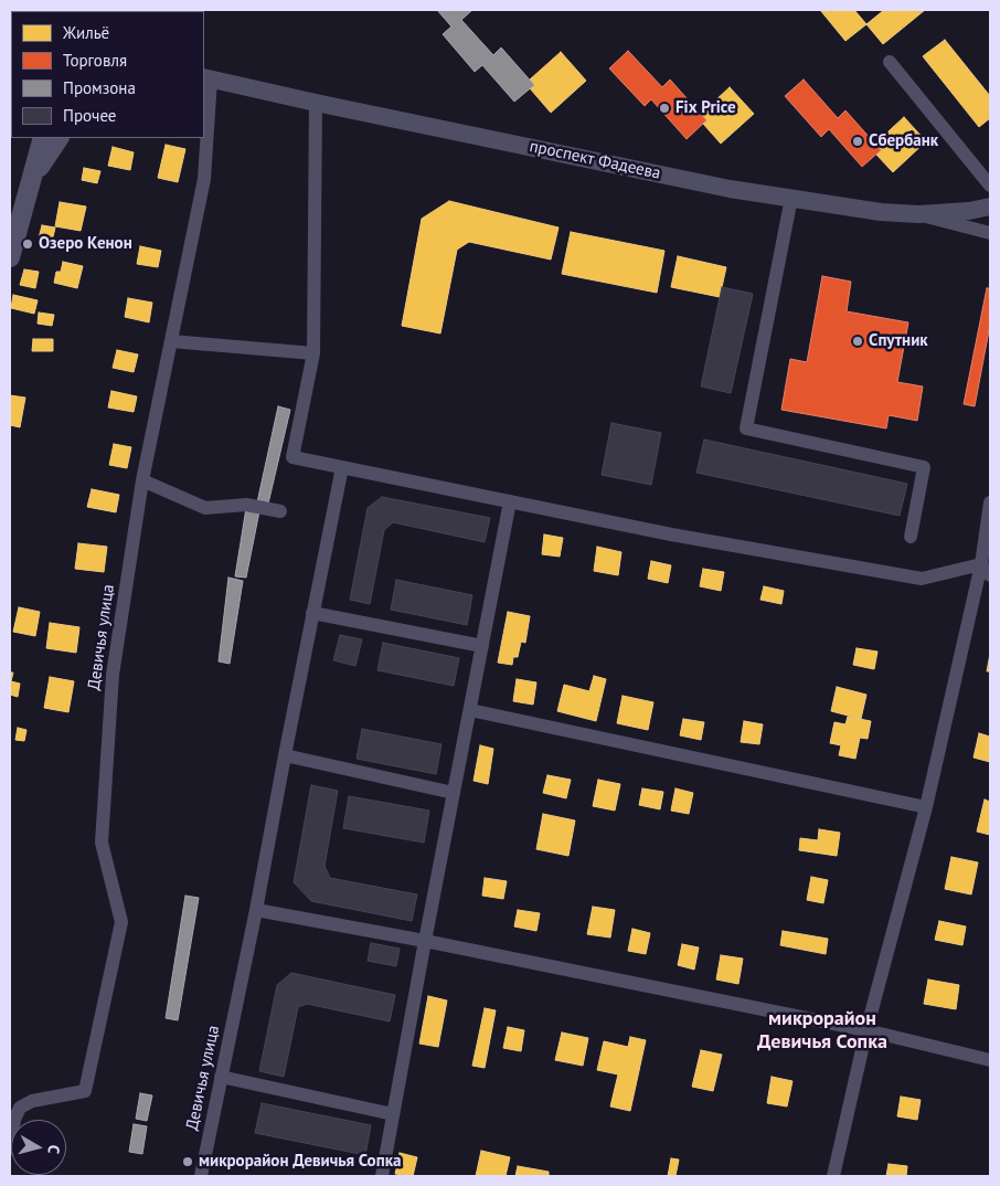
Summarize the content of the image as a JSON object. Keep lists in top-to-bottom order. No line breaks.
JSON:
{"streets":{"street":["проспект Фадеева","Девичья улица"]},"crossings":[["проспект Фадеева","Девичья улица"]],"districts":["микрорайон Девичья Сопка"],"places":["Fix Price","Сбербанк","Озеро Кенон","Спутник","микрорайон Девичья Сопка"],"legend":["Жильё","Торговля","Промзона","Прочее"],"north":"right"}
